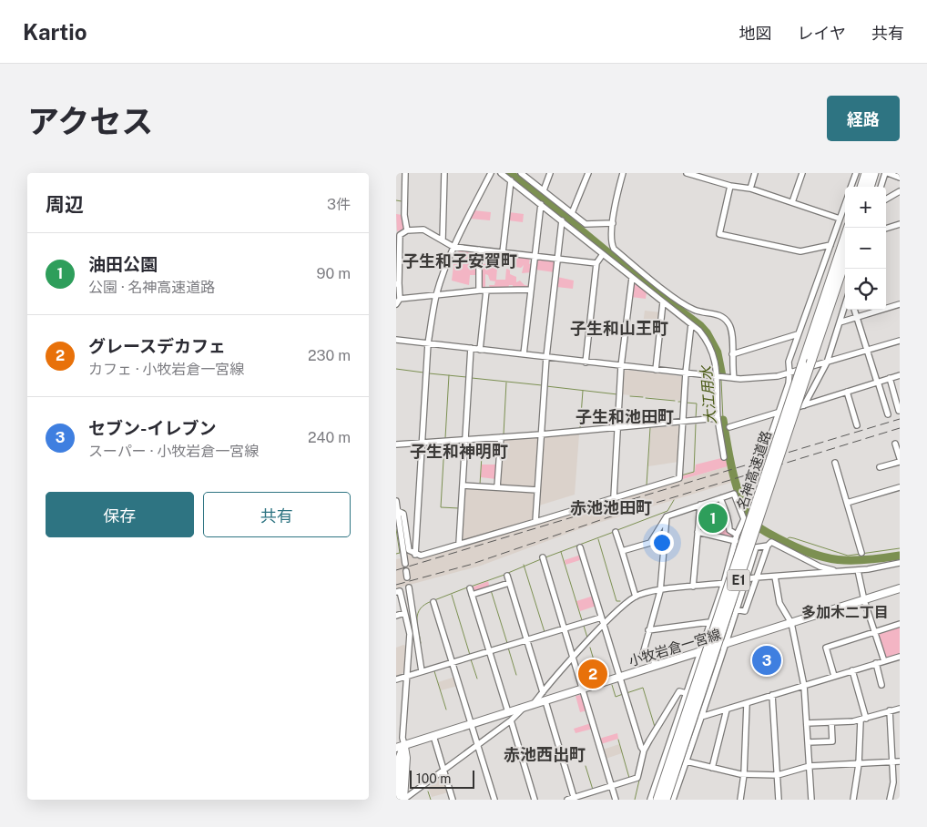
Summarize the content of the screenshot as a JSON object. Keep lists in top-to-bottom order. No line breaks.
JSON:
{"streets":{"highway":["名神高速道路","E1"],"main road":["小牧岩倉一宮線"]},"districts":["子生和子安賀町","子生和山王町","子生和池田町","子生和神明町","赤池池田町","多加木二丁目","赤池西出町"],"water":["大江用水"],"scale_bar":"100 m","page":{"header":"Kartio","nav":["地図","レイヤ","共有"],"title":"アクセス","buttons":["経路",["保存","共有"]],"heading":["周辺","3件"],"map_buttons":["+","−"],"list":[{"mark":"1","name":"油田公園","note":"公園 · 名神高速道路","value":"90 m"},{"mark":"2","name":"グレースデカフェ","note":"カフェ · 小牧岩倉一宮線","value":"230 m"},{"mark":"3","name":"セブン-イレブン","note":"スーパー · 小牧岩倉一宮線","value":"240 m"}],"pins":["1","3","2"],"scale":"100 m"}}
